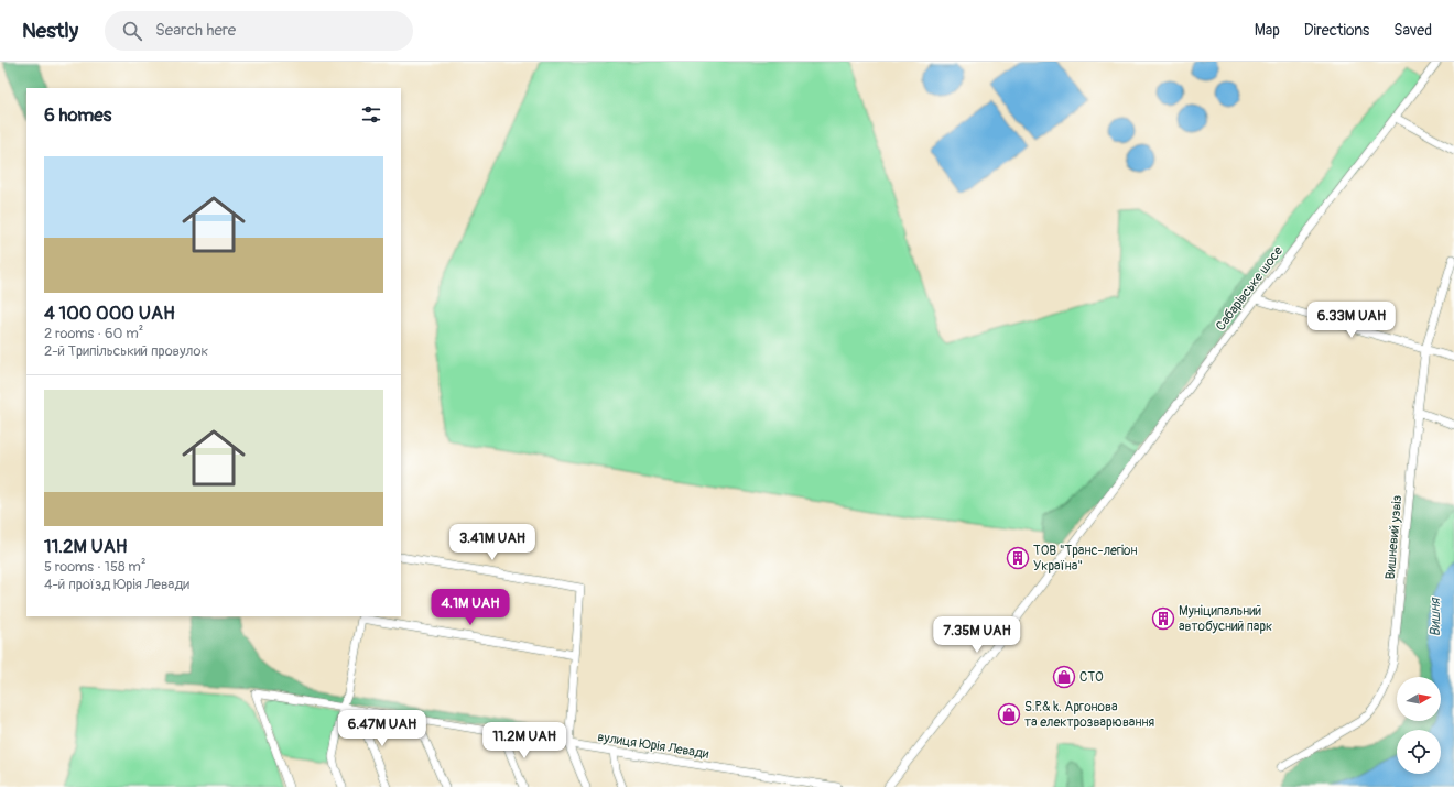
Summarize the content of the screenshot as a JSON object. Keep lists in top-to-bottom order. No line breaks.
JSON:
{"streets":{"street":["Сабарівське шосе","Вишневий узвіз","вулиця Юрія Левади"]},"water":["Вишня"],"places":{"building":["ТОВ \"Транс-легіон Україна\"","Муніципальний автобусний парк"],"shop":["СТО","S.P.& k. Аргонова та електрозварювання"]},"north":"right","page":{"header":"Nestly","search":"Search here","nav":["Map","Directions","Saved"],"heading":"6 homes","list":[{"name":"4 100 000 UAH","note":"2 rooms · 60 m² · 2-й Трипільський провулок"},{"name":"11.2M UAH","note":"5 rooms · 158 m² · 4-й проїзд Юрія Левади"}],"price":["6.33M UAH","3.41M UAH","4.1M UAH","7.35M UAH","6.47M UAH","11.2M UAH"]}}
